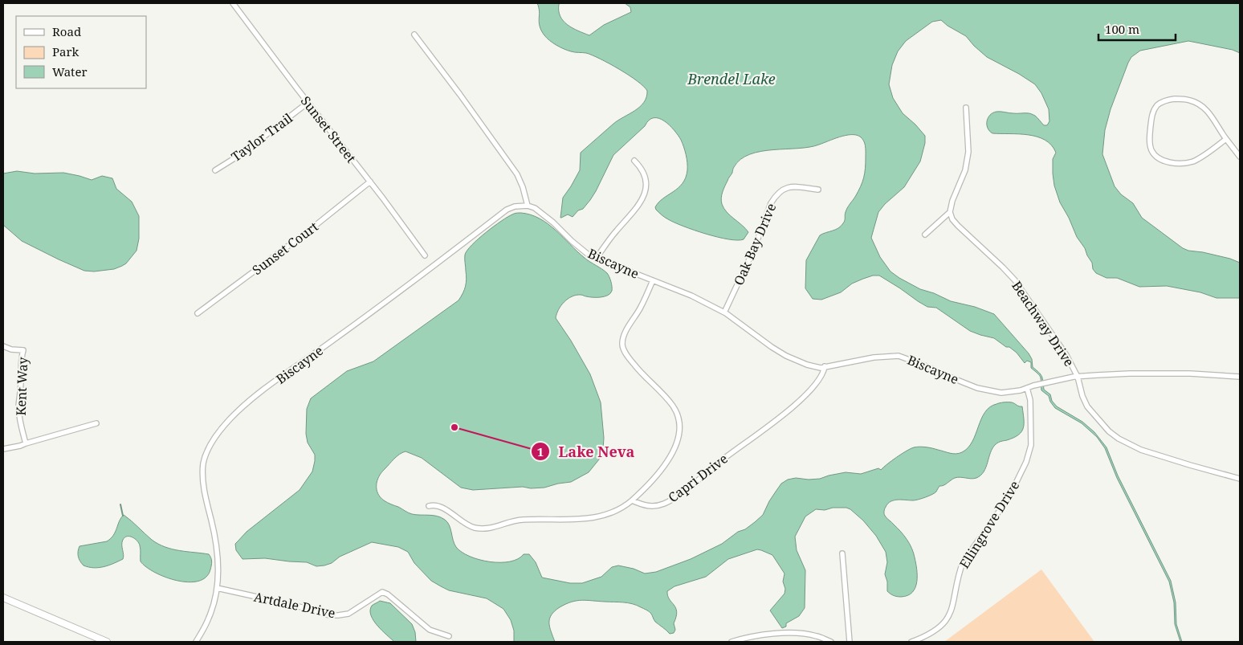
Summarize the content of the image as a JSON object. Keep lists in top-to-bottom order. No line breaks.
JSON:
{"streets":{"street":["Sunset Street","Taylor Trail","Oak Bay Drive","Sunset Court","Biscayne","Beachway Drive","Kent Way","Capri Drive","Ellingrove Drive","Artdale Drive"]},"crossings":[["Sunset Street","Taylor Trail"],["Sunset Street","Sunset Court"],["Oak Bay Drive","Biscayne"],["Biscayne","Beachway Drive"],["Biscayne","Capri Drive"],["Biscayne","Ellingrove Drive"],["Biscayne","Artdale Drive"]],"water":["Brendel Lake"],"places":["Lake Neva"],"legend":["Road","Park","Water"],"scale_bar":"100 m"}
